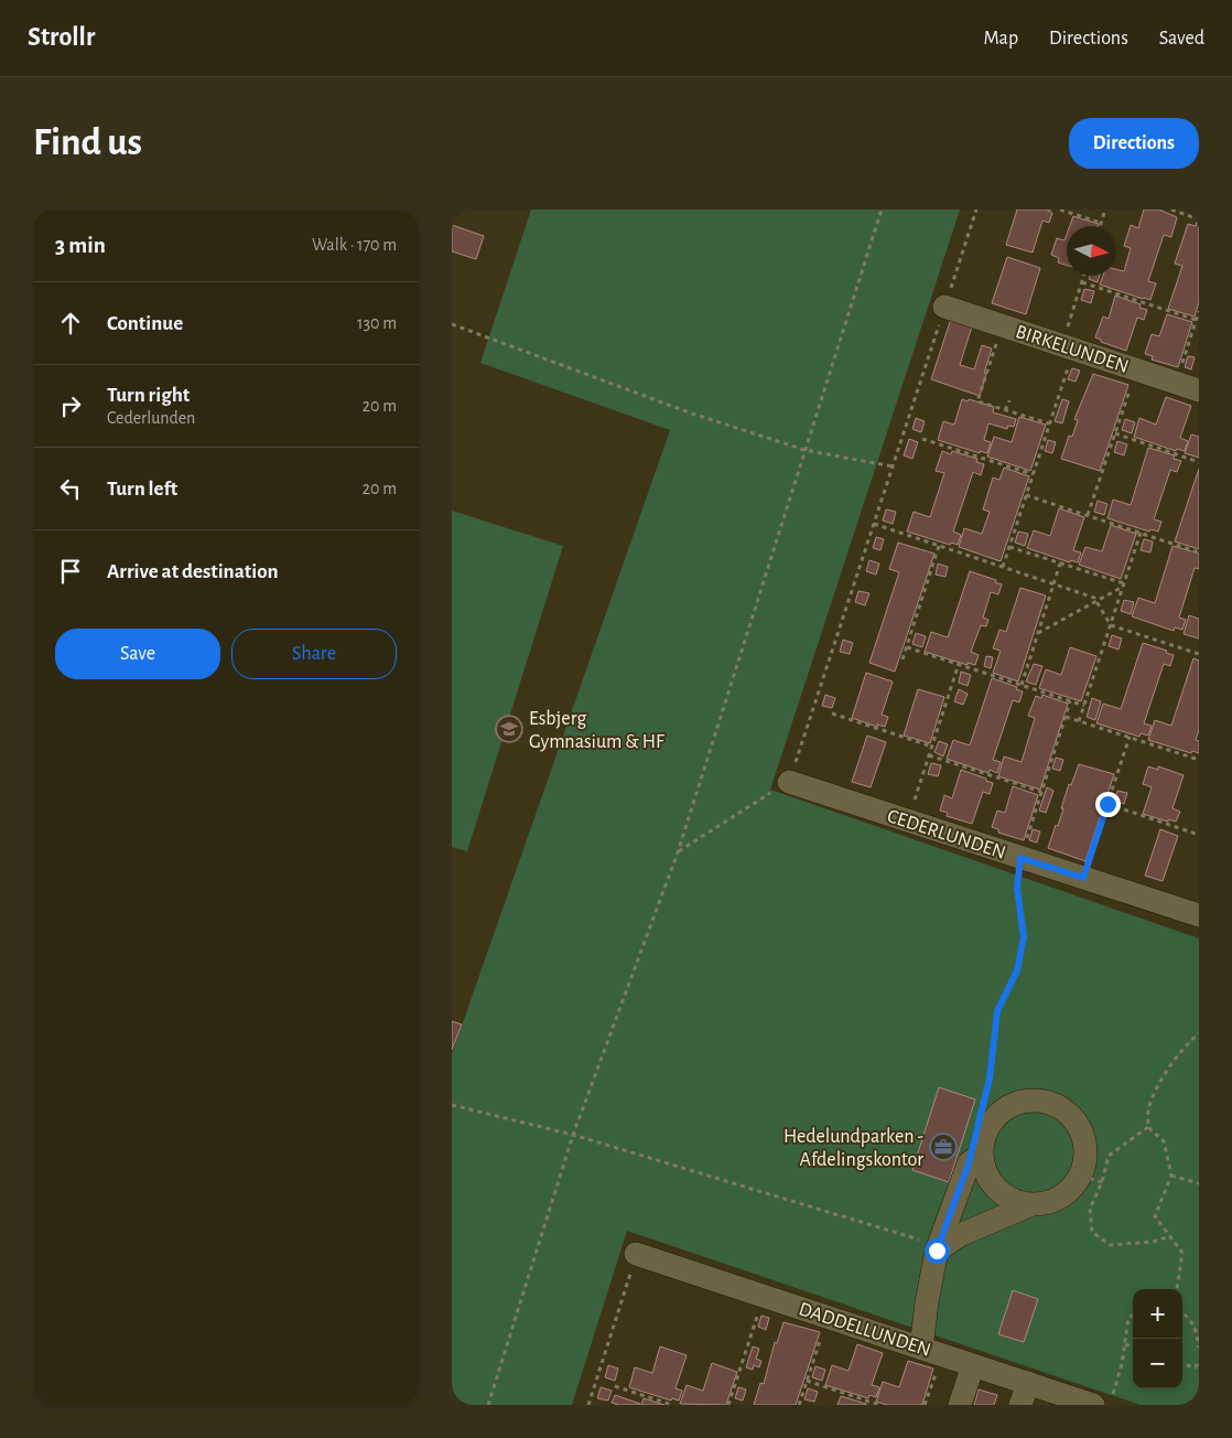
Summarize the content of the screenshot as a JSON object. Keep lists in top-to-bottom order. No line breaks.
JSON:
{"streets":{"street":["BIRKELUNDEN","CEDERLUNDEN","DADDELLUNDEN"]},"places":{"school or university":["Esbjerg Gymnasium & HF"],"office":["Hedelundparken - Afdelingskontor"]},"north":"right","page":{"header":"Strollr","nav":["Map","Directions","Saved"],"buttons":["Directions",["Save","Share"]],"title":"Find us","heading":["3 min","Walk · 170 m"],"list":[["Continue","130 m"],["Turn right","Cederlunden","20 m"],["Turn left","20 m"],"Arrive at destination"],"map_buttons":["+","−"]}}
